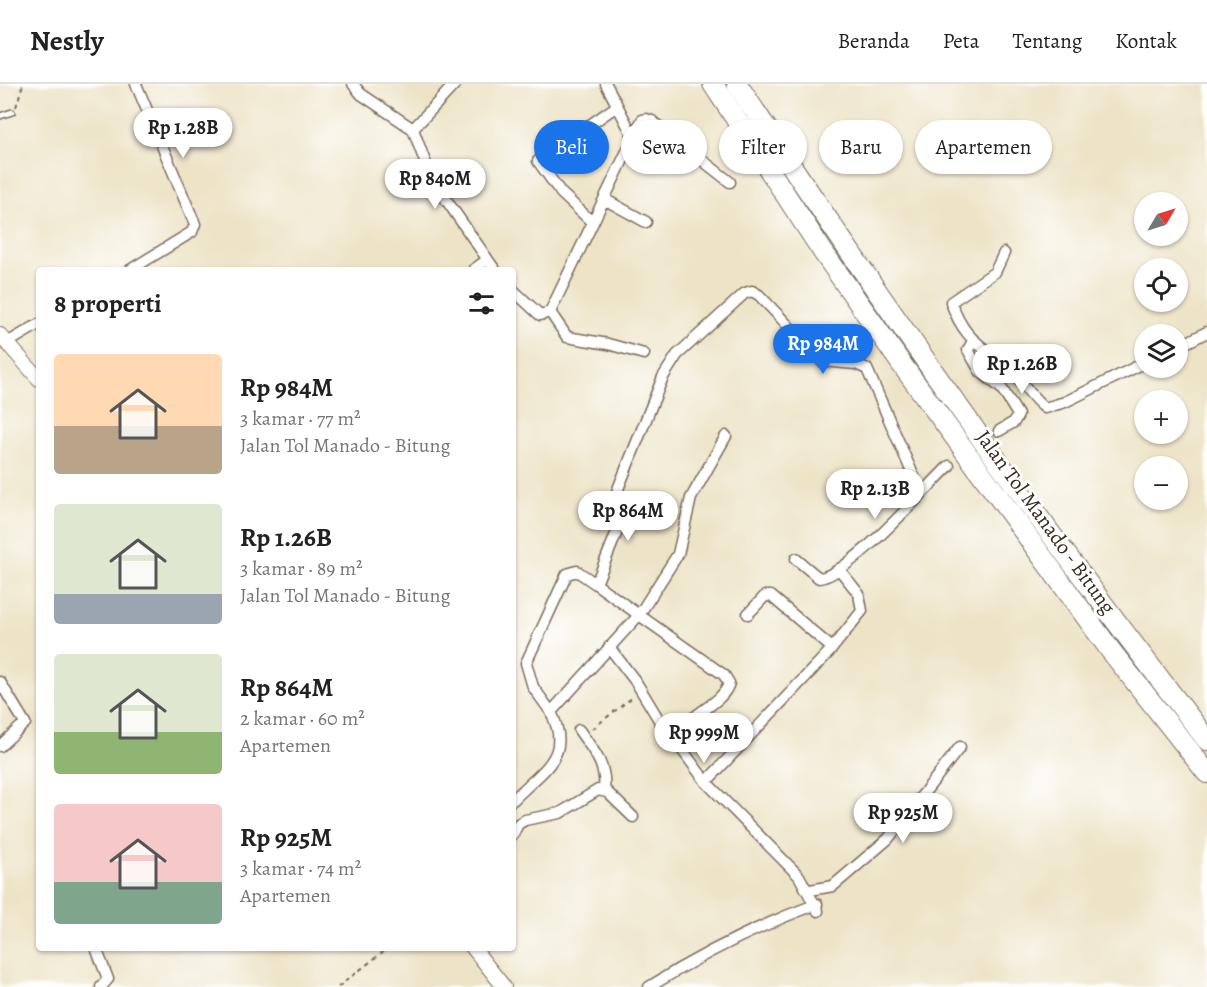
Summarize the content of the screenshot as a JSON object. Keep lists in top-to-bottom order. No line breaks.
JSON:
{"streets":{"highway":["Jalan Tol Manado - Bitung"]},"north":"top right","page":{"header":"Nestly","nav":["Beranda","Peta","Tentang","Kontak"],"price":["Rp 1.28B","Rp 840M","Rp 984M","Rp 1.26B","Rp 2.13B","Rp 864M","Rp 999M","Rp 925M"],"chip":["Beli","Sewa","Filter","Baru","Apartemen"],"map_buttons":["+","−"],"heading":"8 properti","list":[{"name":"Rp 984M","note":"3 kamar · 77 m² · Jalan Tol Manado - Bitung"},{"name":"Rp 1.26B","note":"3 kamar · 89 m² · Jalan Tol Manado - Bitung"},{"name":"Rp 864M","note":"2 kamar · 60 m² · Apartemen"},{"name":"Rp 925M","note":"3 kamar · 74 m² · Apartemen"}]}}
